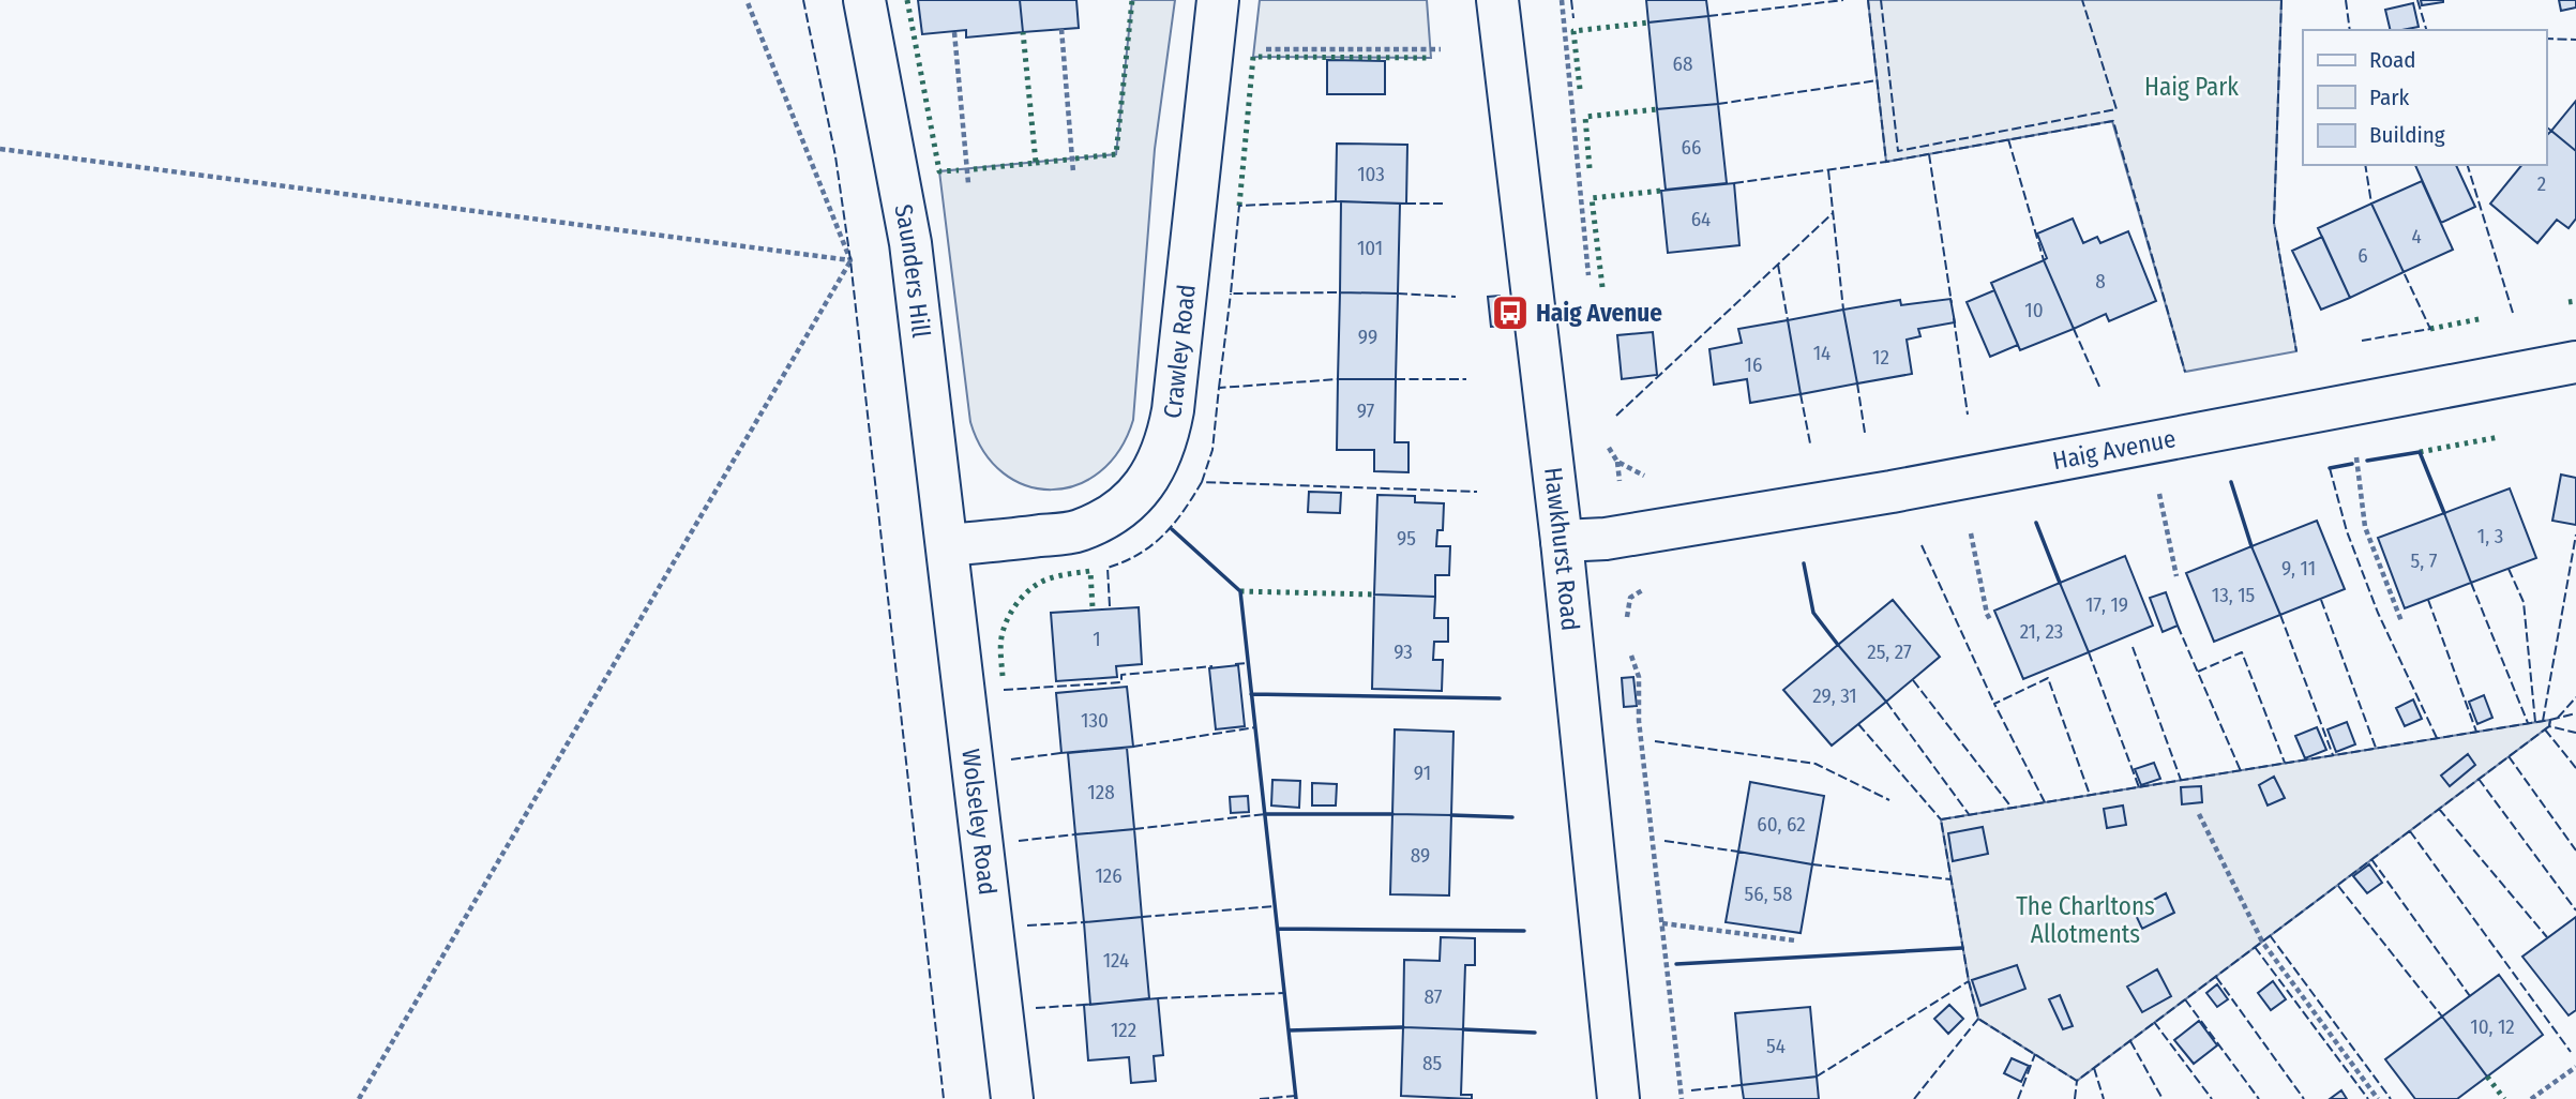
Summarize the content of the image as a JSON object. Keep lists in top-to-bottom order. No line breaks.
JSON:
{"streets":{"street":["Saunders Hill","Crawley Road","Haig Avenue","Hawkhurst Road","Wolseley Road"]},"crossings":[["Saunders Hill","Crawley Road"],["Saunders Hill","Wolseley Road"],["Crawley Road","Wolseley Road"],["Haig Avenue","Hawkhurst Road"]],"parks":["Haig Park","The Charltons Allotments"],"places":{"bus stop":["Haig Avenue"]},"house_numbers":["68","66","103","2","64","4","101","6","8","10","99","14","12","16","97","1, 3","95","5, 7","9, 11","13, 15","17, 19","21, 23","1","93","25, 27","29, 31","130","91","128","60, 62","89","126","56, 58","124","87","10, 12","122","54","85"],"legend":["Road","Park","Building"]}
